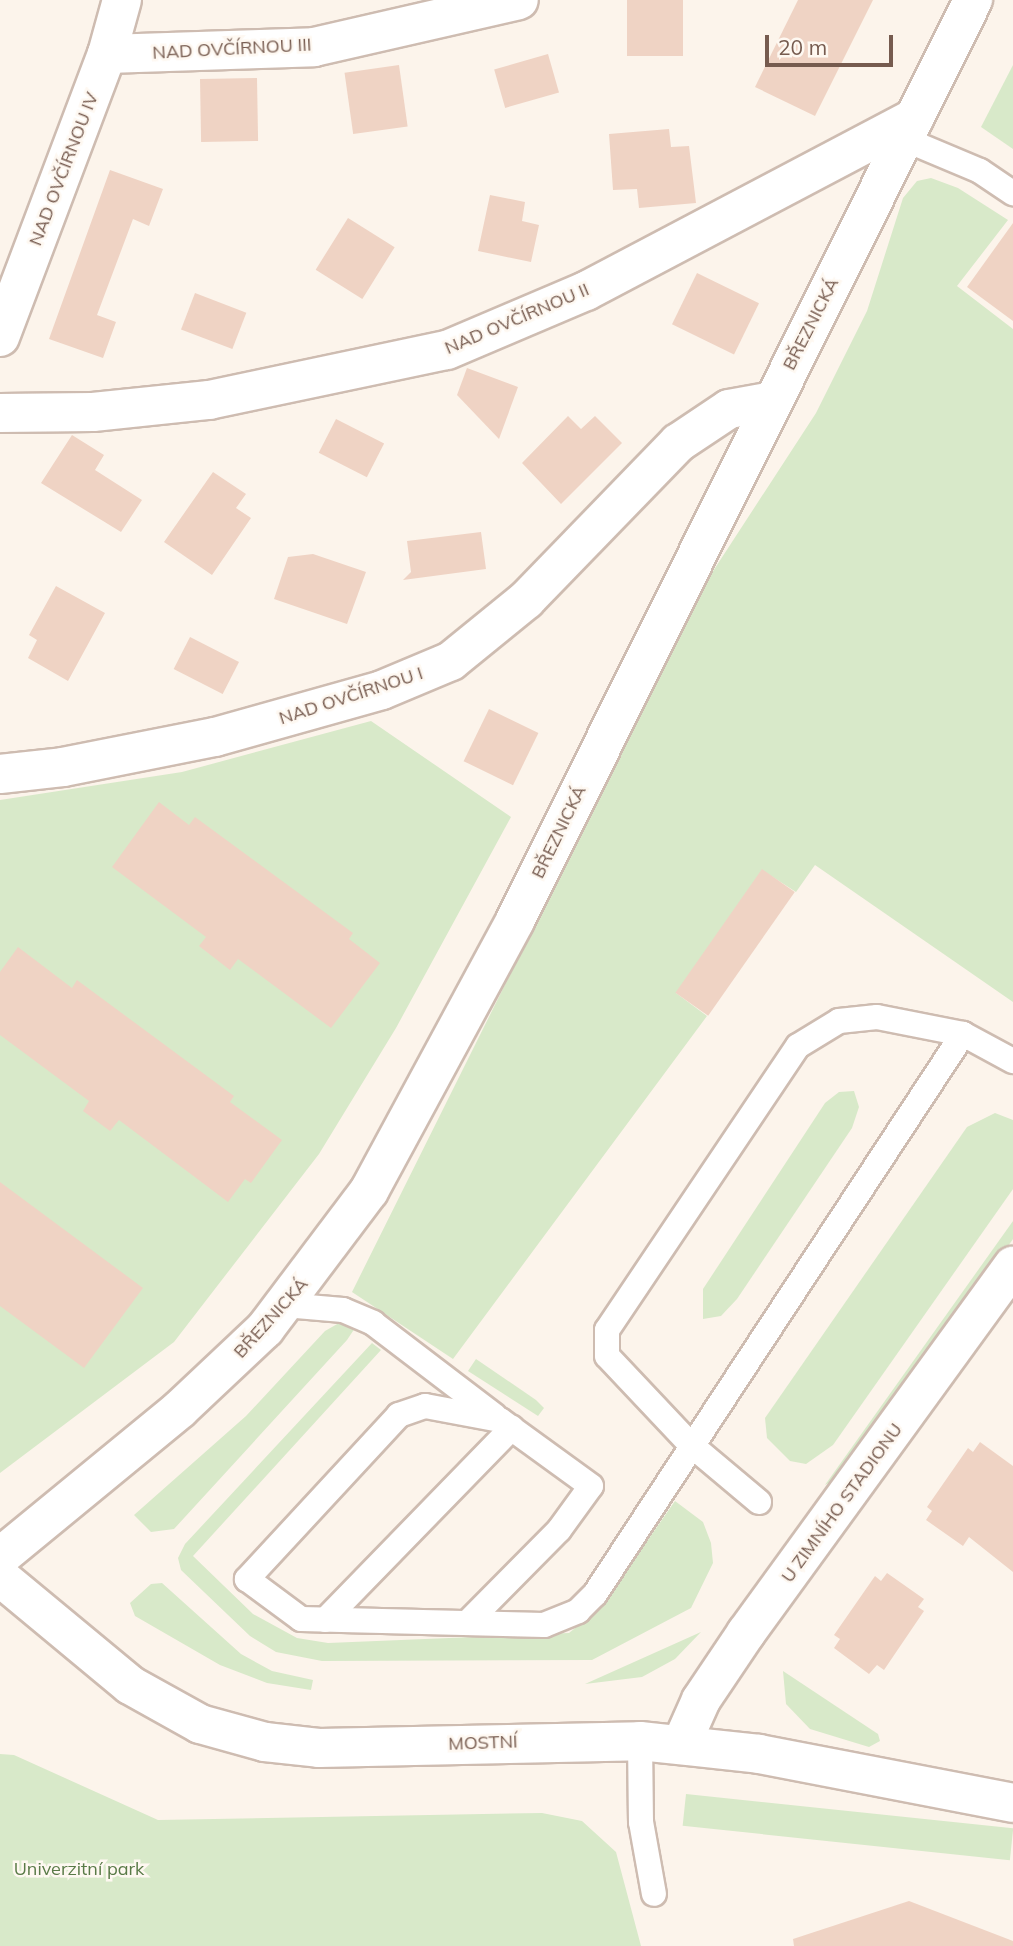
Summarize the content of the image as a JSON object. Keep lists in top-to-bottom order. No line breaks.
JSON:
{"streets":{"street":["NAD OVČÍRNOU III","NAD OVČÍRNOU IV","NAD OVČÍRNOU II","BŘEZNICKÁ","NAD OVČÍRNOU I","U ZIMNÍHO STADIONU","MOSTNÍ"]},"crossings":[["NAD OVČÍRNOU III","NAD OVČÍRNOU IV"],["NAD OVČÍRNOU II","BŘEZNICKÁ"],["BŘEZNICKÁ","NAD OVČÍRNOU I"],["U ZIMNÍHO STADIONU","MOSTNÍ"]],"parks":["Univerzitní park"],"scale_bar":"20 m"}
